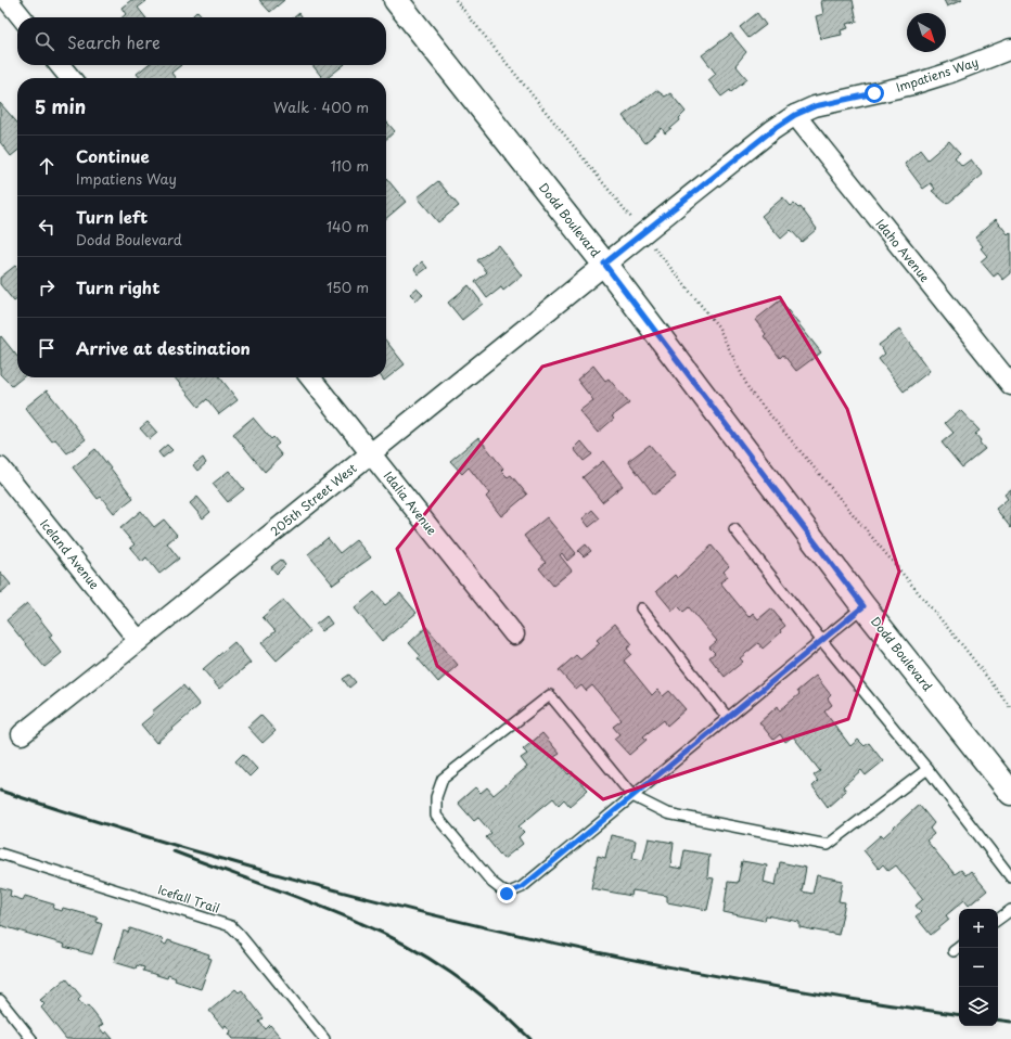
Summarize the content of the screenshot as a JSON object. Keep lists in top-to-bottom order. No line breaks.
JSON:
{"streets":{"main road":["Dodd Boulevard"],"street":["Impatiens Way","Idaho Avenue","205th Street West","Idalia Avenue","Iceland Avenue"],"lane":["Icefall Trail"]},"crossings":[["Impatiens Way","Dodd Boulevard"],["Impatiens Way","Idaho Avenue"],["Impatiens Way","205th Street West"],["Dodd Boulevard","205th Street West"],["205th Street West","Idalia Avenue"],["205th Street West","Iceland Avenue"]],"north":"bottom right","page":{"search":"Search here","heading":["5 min","Walk · 400 m"],"list":[["Continue","Impatiens Way","110 m"],["Turn left","Dodd Boulevard","140 m"],["Turn right","150 m"],"Arrive at destination"],"map_buttons":["+","−"]}}
